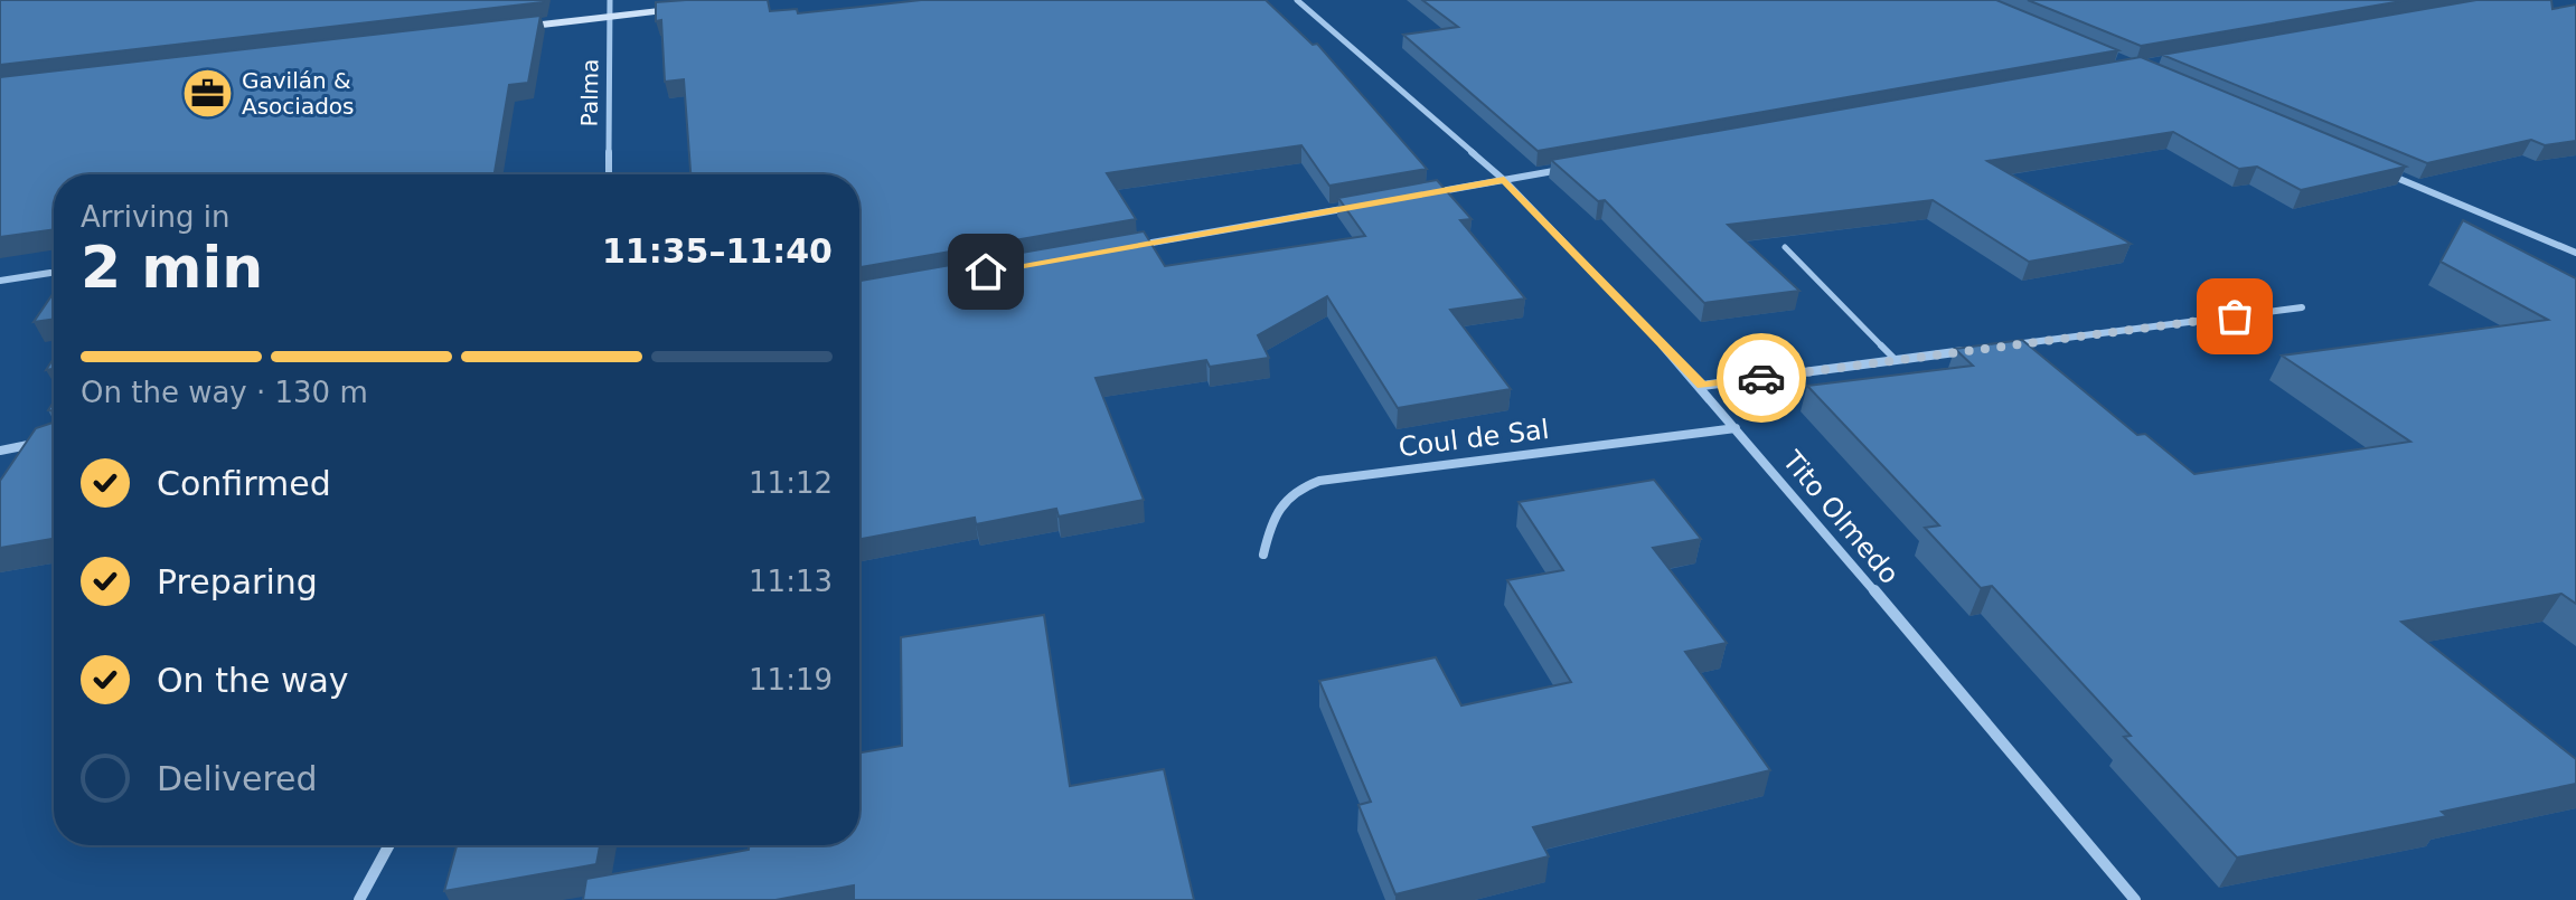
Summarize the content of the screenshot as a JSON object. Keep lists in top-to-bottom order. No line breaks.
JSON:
{"streets":{"street":["Palma","Coul de Sal","Tito Olmedo"]},"crossings":[["Coul de Sal","Tito Olmedo"]],"places":{"office":["Gavilán & Asociados"]},"page":{"heading":["2 min","Arriving in","11:35–11:40"],"bar":"On the way · 130 m","list":[["Confirmed","11:12"],["Preparing","11:13"],["On the way","11:19"],"Delivered"]}}
